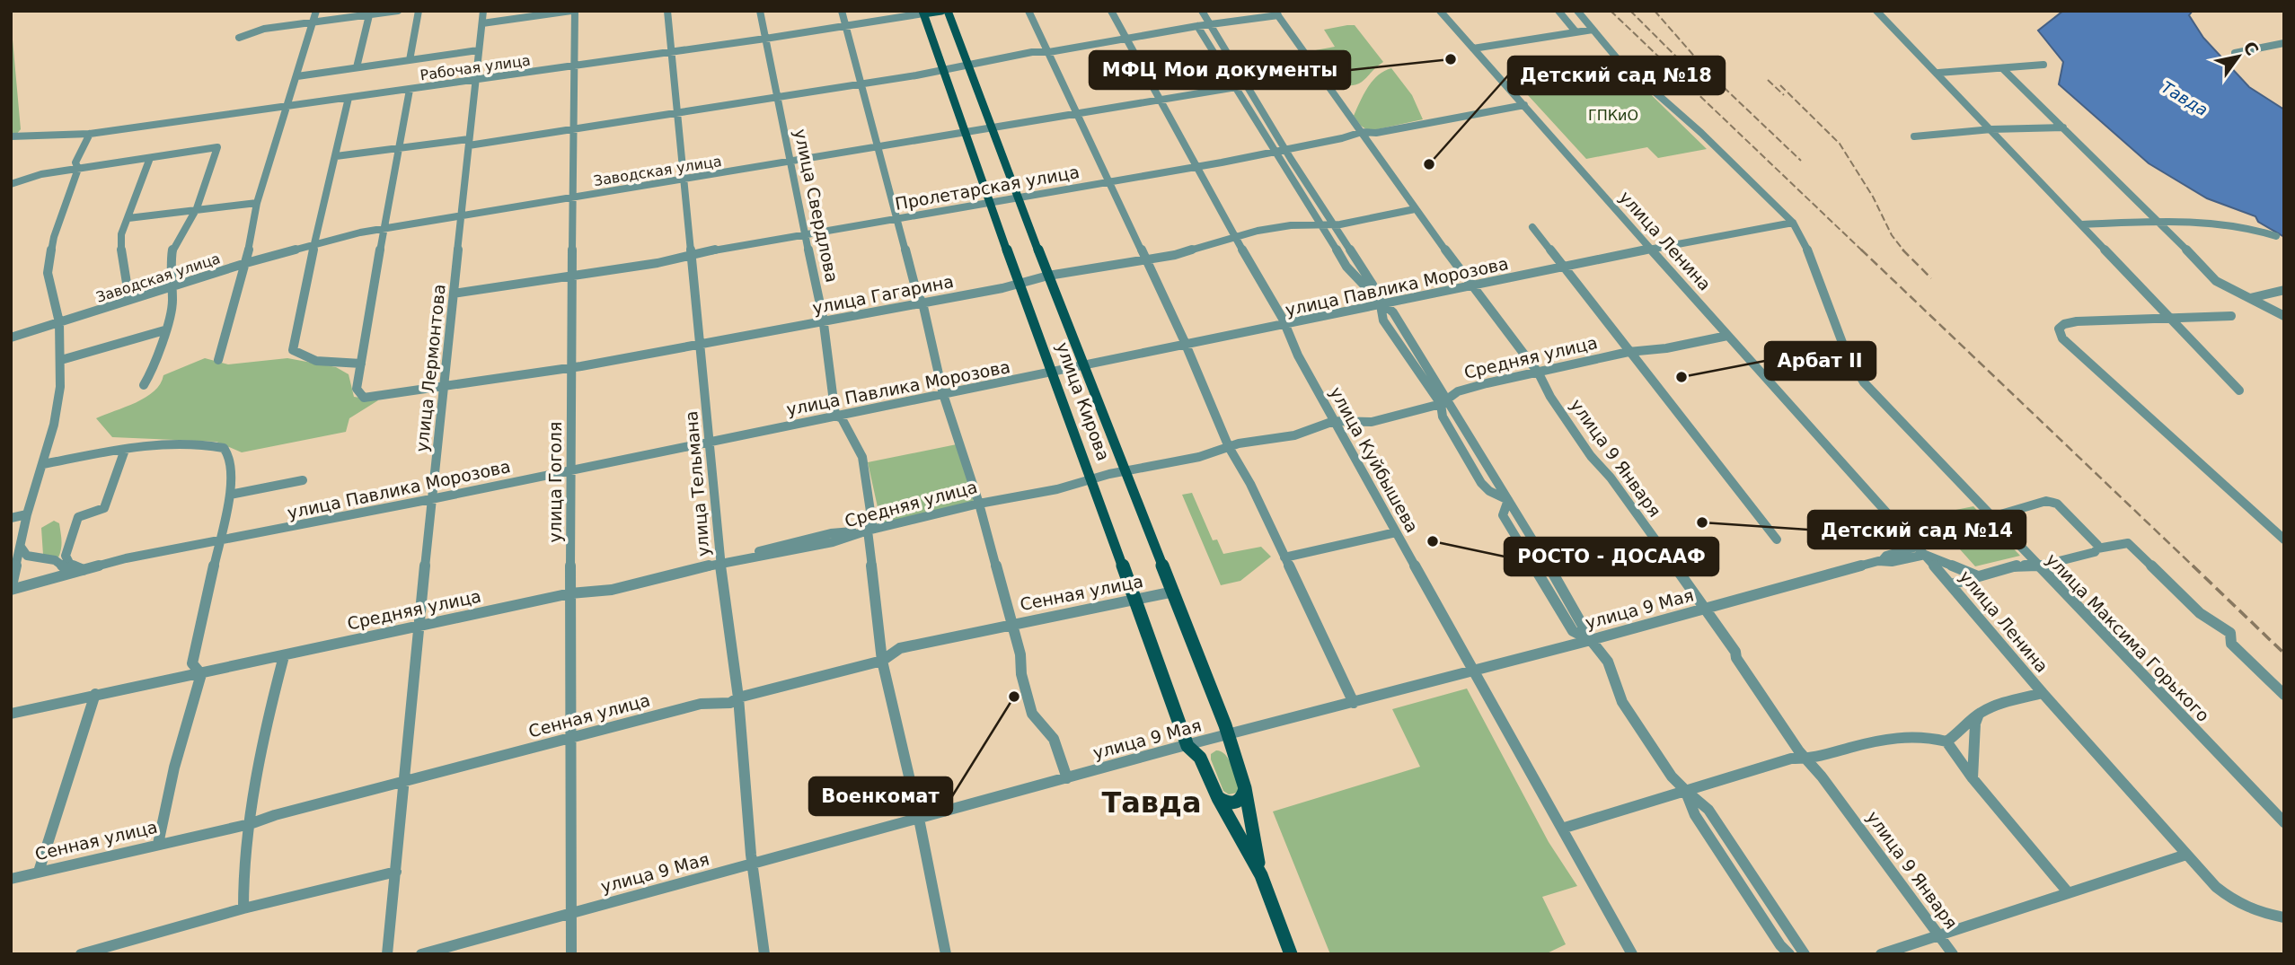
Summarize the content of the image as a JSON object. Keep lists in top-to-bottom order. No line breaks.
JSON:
{"streets":{"main road":["Рабочая улица","улица Кирова"],"street":["Заводская улица","Пролетарская улица","улица Свердлова","улица Ленина","улица Павлика Морозова","улица Гагарина","Средняя улица","улица Лермонтова","улица 9 Января","улица Куйбышева","улица Гоголя","улица Тельмана","Сенная улица","улица 9 Мая","улица Максима Горького"]},"crossings":[["Рабочая улица","улица Свердлова"],["Рабочая улица","улица Лермонтова"],["Рабочая улица","улица Кирова"],["Рабочая улица","улица Гоголя"],["Рабочая улица","улица Тельмана"],["Заводская улица","улица Свердлова"],["Заводская улица","улица Лермонтова"],["Заводская улица","улица Кирова"],["Заводская улица","улица 9 Января"],["Заводская улица","улица Куйбышева"],["Заводская улица","улица Гоголя"],["Заводская улица","улица Тельмана"],["Пролетарская улица","улица Свердлова"],["Пролетарская улица","улица Ленина"],["Пролетарская улица","улица Лермонтова"],["Пролетарская улица","улица Кирова"],["Пролетарская улица","улица 9 Января"],["Пролетарская улица","улица Куйбышева"],["Пролетарская улица","улица Гоголя"],["Пролетарская улица","улица Тельмана"],["улица Свердлова","улица Павлика Морозова"],["улица Свердлова","улица Гагарина"],["улица Свердлова","Средняя улица"],["улица Свердлова","Сенная улица"],["улица Свердлова","улица 9 Мая"],["улица Ленина","улица Павлика Морозова"],["улица Ленина","Средняя улица"],["улица Ленина","улица 9 Мая"],["улица Павлика Морозова","улица Лермонтова"],["улица Павлика Морозова","улица Кирова"],["улица Павлика Морозова","улица 9 Января"],["улица Павлика Морозова","улица Куйбышева"],["улица Павлика Морозова","улица Гоголя"],["улица Павлика Морозова","улица Тельмана"],["улица Павлика Морозова","улица Максима Горького"],["улица Гагарина","улица Лермонтова"],["улица Гагарина","улица Кирова"],["улица Гагарина","улица 9 Января"],["улица Гагарина","улица Куйбышева"],["улица Гагарина","улица Гоголя"],["улица Гагарина","улица Тельмана"],["Средняя улица","улица Лермонтова"],["Средняя улица","улица Кирова"],["Средняя улица","улица 9 Января"],["Средняя улица","улица Куйбышева"],["Средняя улица","улица Гоголя"],["Средняя улица","улица Тельмана"],["улица Лермонтова","Сенная улица"],["улица Кирова","Сенная улица"],["улица Кирова","улица 9 Мая"],["улица 9 Января","улица 9 Мая"],["улица Куйбышева","улица 9 Мая"],["улица Гоголя","Сенная улица"],["улица Гоголя","улица 9 Мая"],["улица Тельмана","Сенная улица"],["улица Тельмана","улица 9 Мая"]],"districts":["Тавда"],"water":["Тавда"],"parks":["ГПКиО"],"places":["МФЦ Мои документы","Детский сад №18","Арбат II","Детский сад №14","РОСТО - ДОСААФ","Военкомат"],"north":"top right"}
